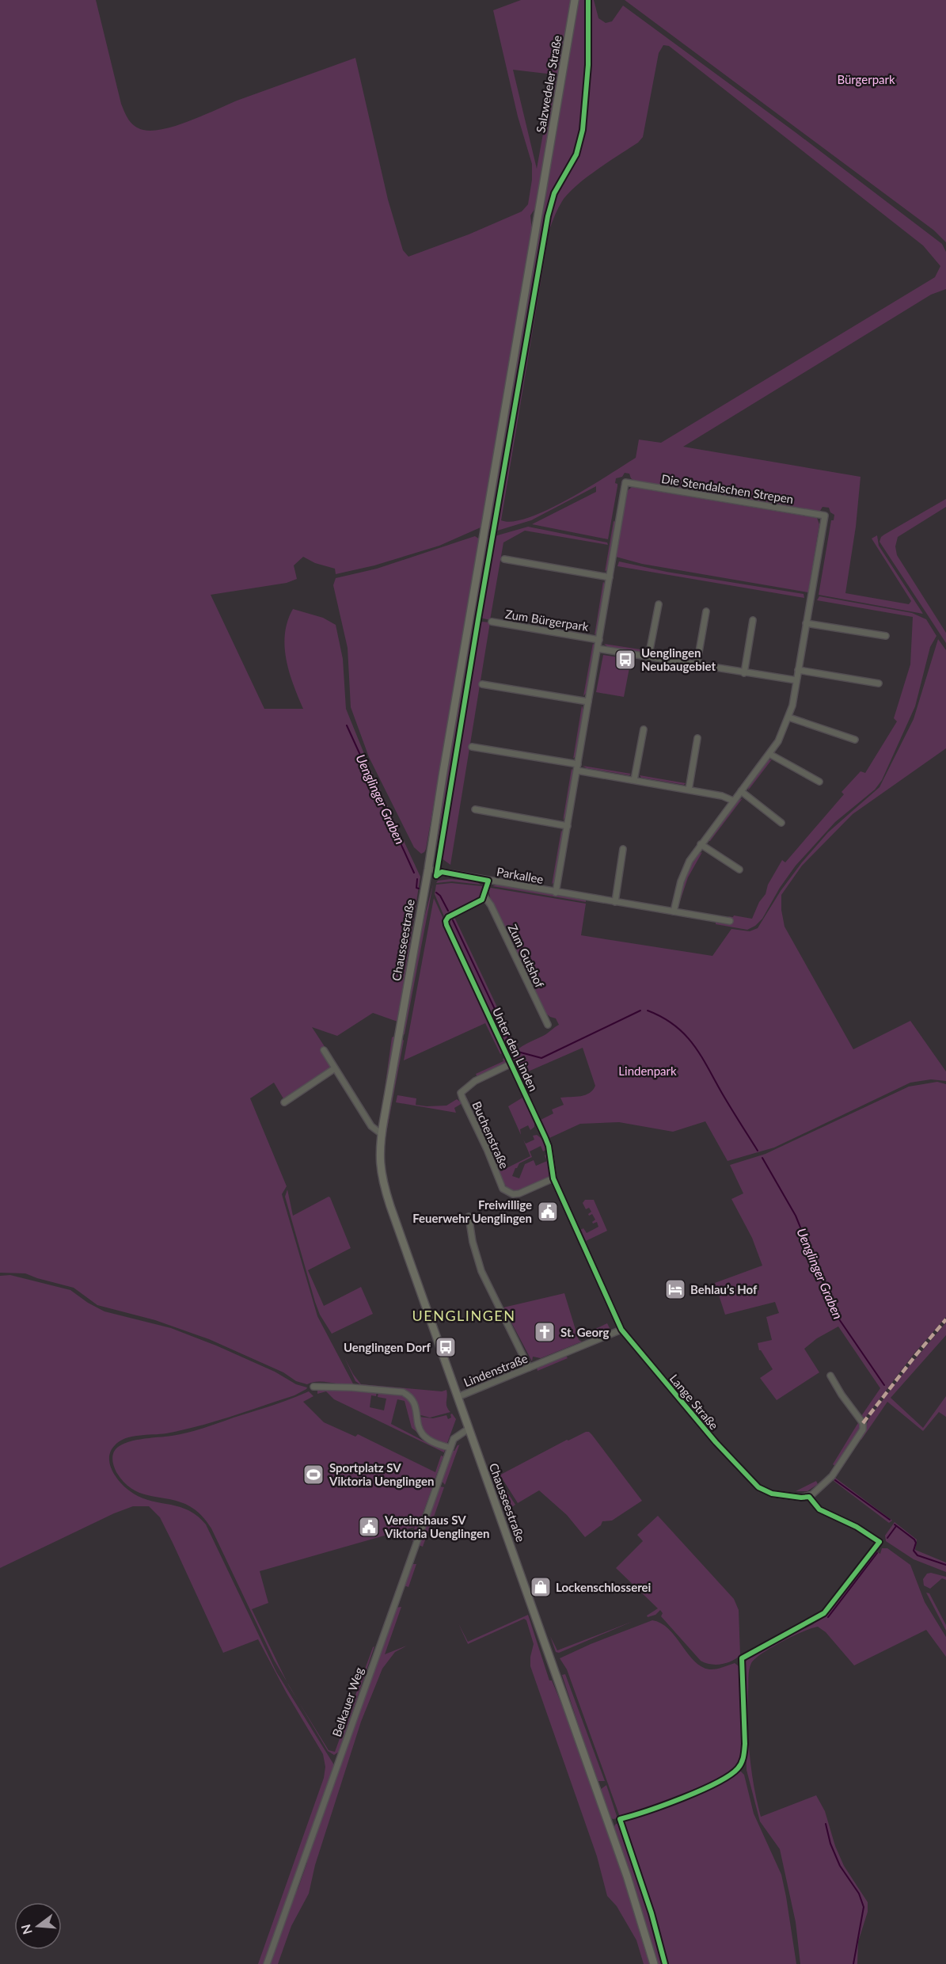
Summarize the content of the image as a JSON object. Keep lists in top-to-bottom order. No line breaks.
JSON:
{"streets":{"main road":["Salzwedeler Straße","Chausseestraße"],"street":["Die Stendalschen Strepen","Zum Bürgerpark","Parkallee","Zum Gutshof","Unter den Linden","Buchenstraße","Lindenstraße","Lange Straße","Belkauer Weg"]},"crossings":[["Salzwedeler Straße","Chausseestraße"],["Die Stendalschen Strepen","Zum Bürgerpark"],["Zum Bürgerpark","Parkallee"],["Parkallee","Chausseestraße"],["Chausseestraße","Lindenstraße"],["Chausseestraße","Belkauer Weg"],["Zum Gutshof","Unter den Linden"],["Unter den Linden","Buchenstraße"],["Unter den Linden","Lange Straße"],["Lindenstraße","Lange Straße"]],"districts":["UENGLINGEN"],"water":["Uenglinger Graben"],"parks":["Bürgerpark","Lindenpark"],"places":{"bus stop":["Uenglingen Neubaugebiet","Uenglingen Dorf"],"public building":["Freiwillige Feuerwehr Uenglingen","Vereinshaus SV Viktoria Uenglingen"],"hotel":["Behlau’s Hof"],"church":["St. Georg"],"sports":["Sportplatz SV Viktoria Uenglingen"],"shop":["Lockenschlosserei"]},"north":"left"}
